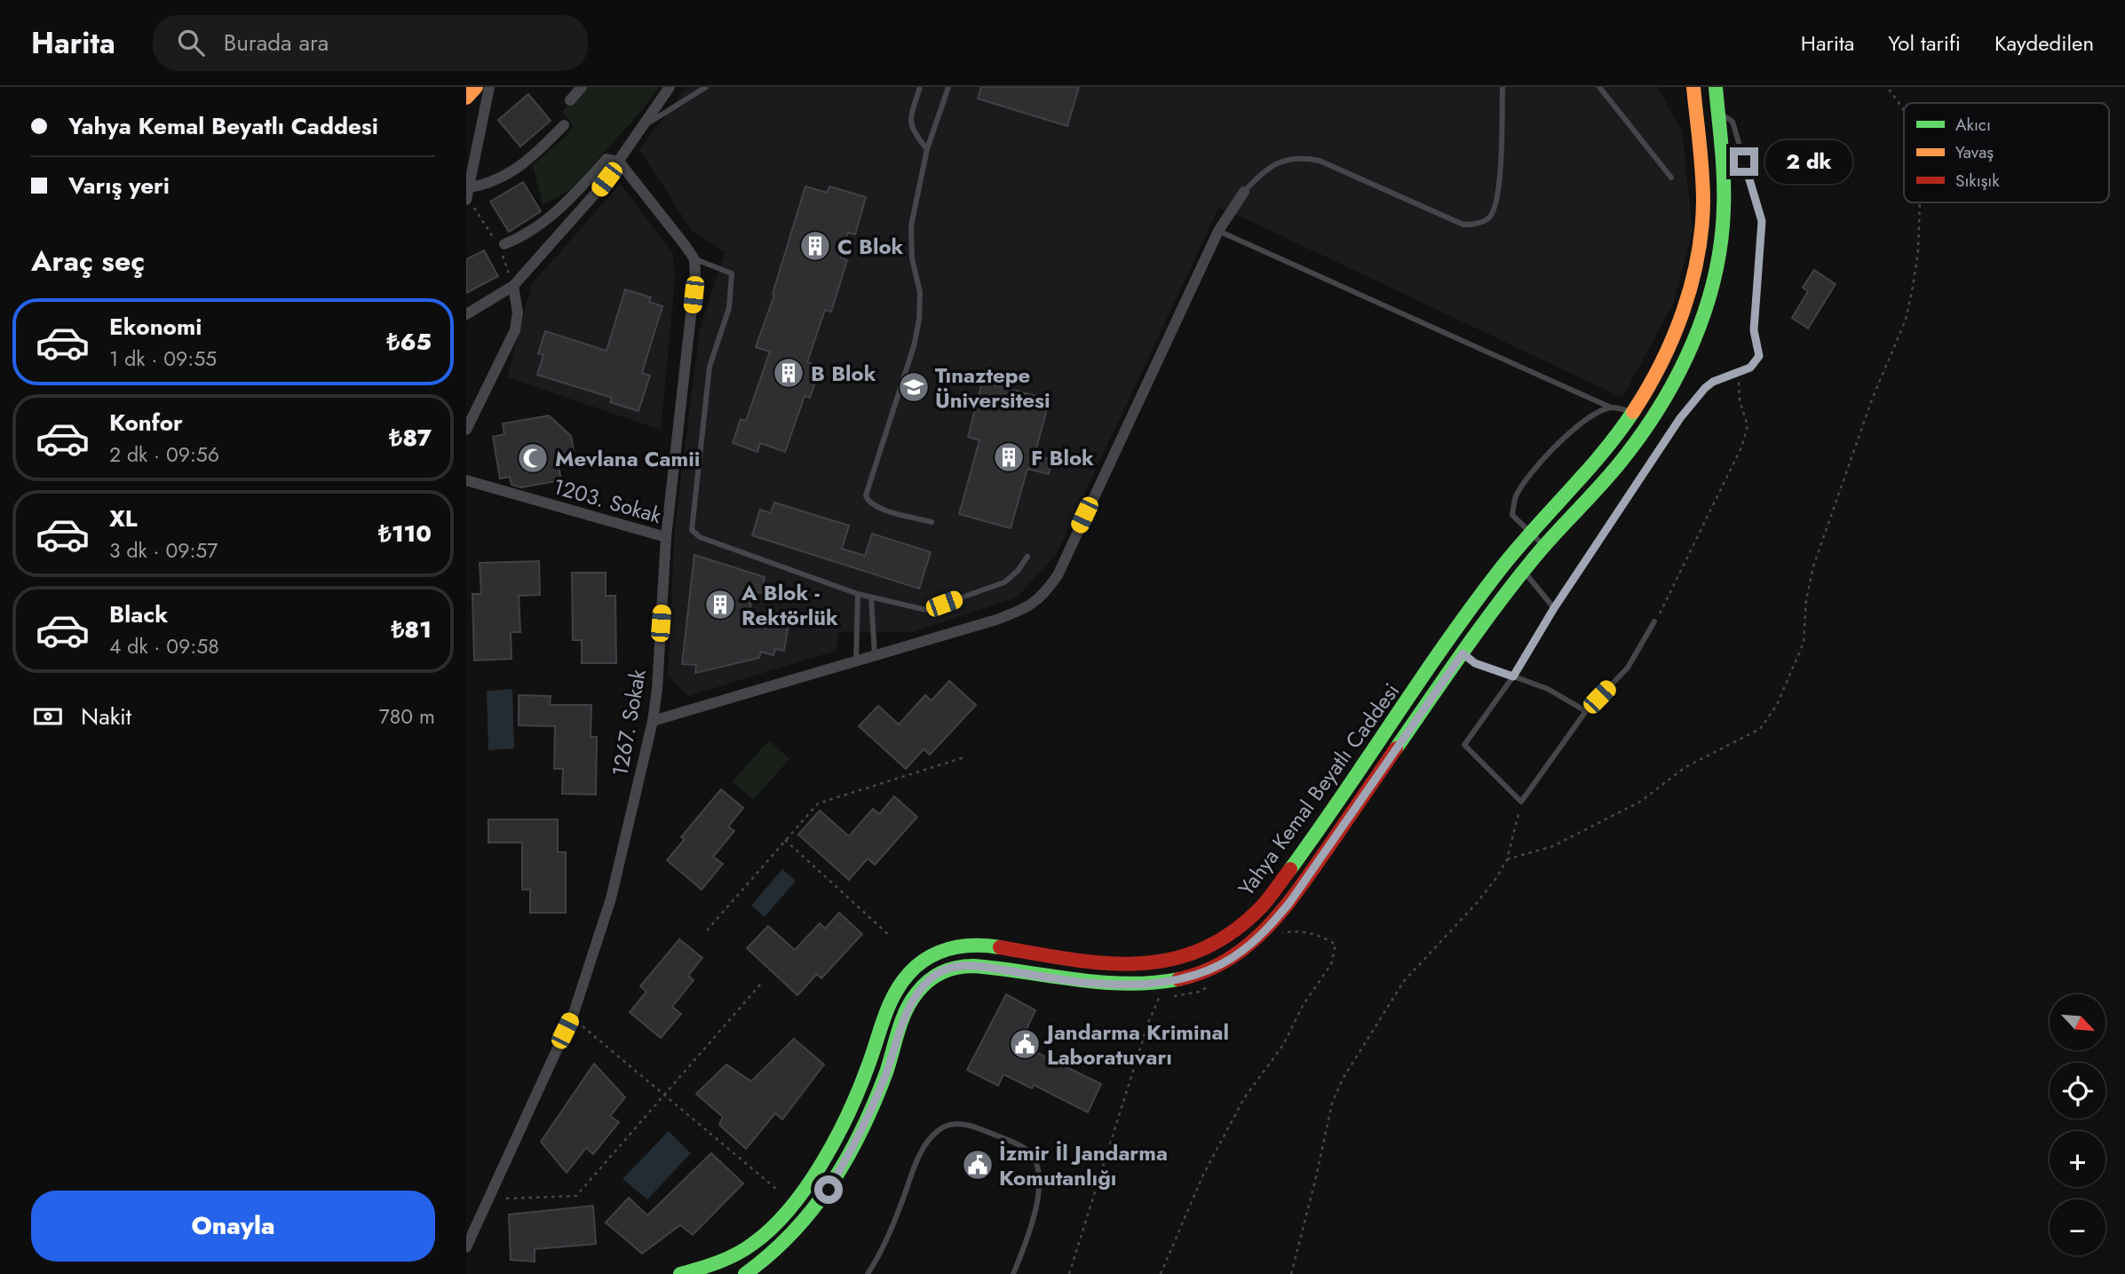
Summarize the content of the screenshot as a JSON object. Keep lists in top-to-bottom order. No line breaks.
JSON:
{"streets":{"main road":["Yahya Kemal Beyatlı Caddesi"],"street":["1203. Sokak","1267. Sokak"]},"crossings":[["1203. Sokak","1267. Sokak"]],"places":{"building":["C Blok","B Blok","F Blok","A Blok - Rektörlük"],"school or university":["Tınaztepe Üniversitesi"],"mosque":["Mevlana Camii"],"public building":["Jandarma Kriminal Laboratuvarı","İzmir İl Jandarma Komutanlığı"]},"legend":["Akıcı","Yavaş","Sıkışık"],"north":"bottom right","page":{"header":"Harita","search":"Burada ara","nav":["Harita","Yol tarifi","Kaydedilen"],"banner":["Yahya Kemal Beyatlı Caddesi","Varış yeri"],"bubble":"2 dk","heading":"Araç seç","list":[{"name":"Ekonomi","note":"1 dk · 09:55","value":"₺65"},{"name":"Konfor","note":"2 dk · 09:56","value":"₺87"},{"name":"XL","note":"3 dk · 09:57","value":"₺110"},{"name":"Black","note":"4 dk · 09:58","value":"₺81"}],"pay":["Nakit","780 m"],"map_buttons":["+","−"],"buttons":"Onayla"}}
